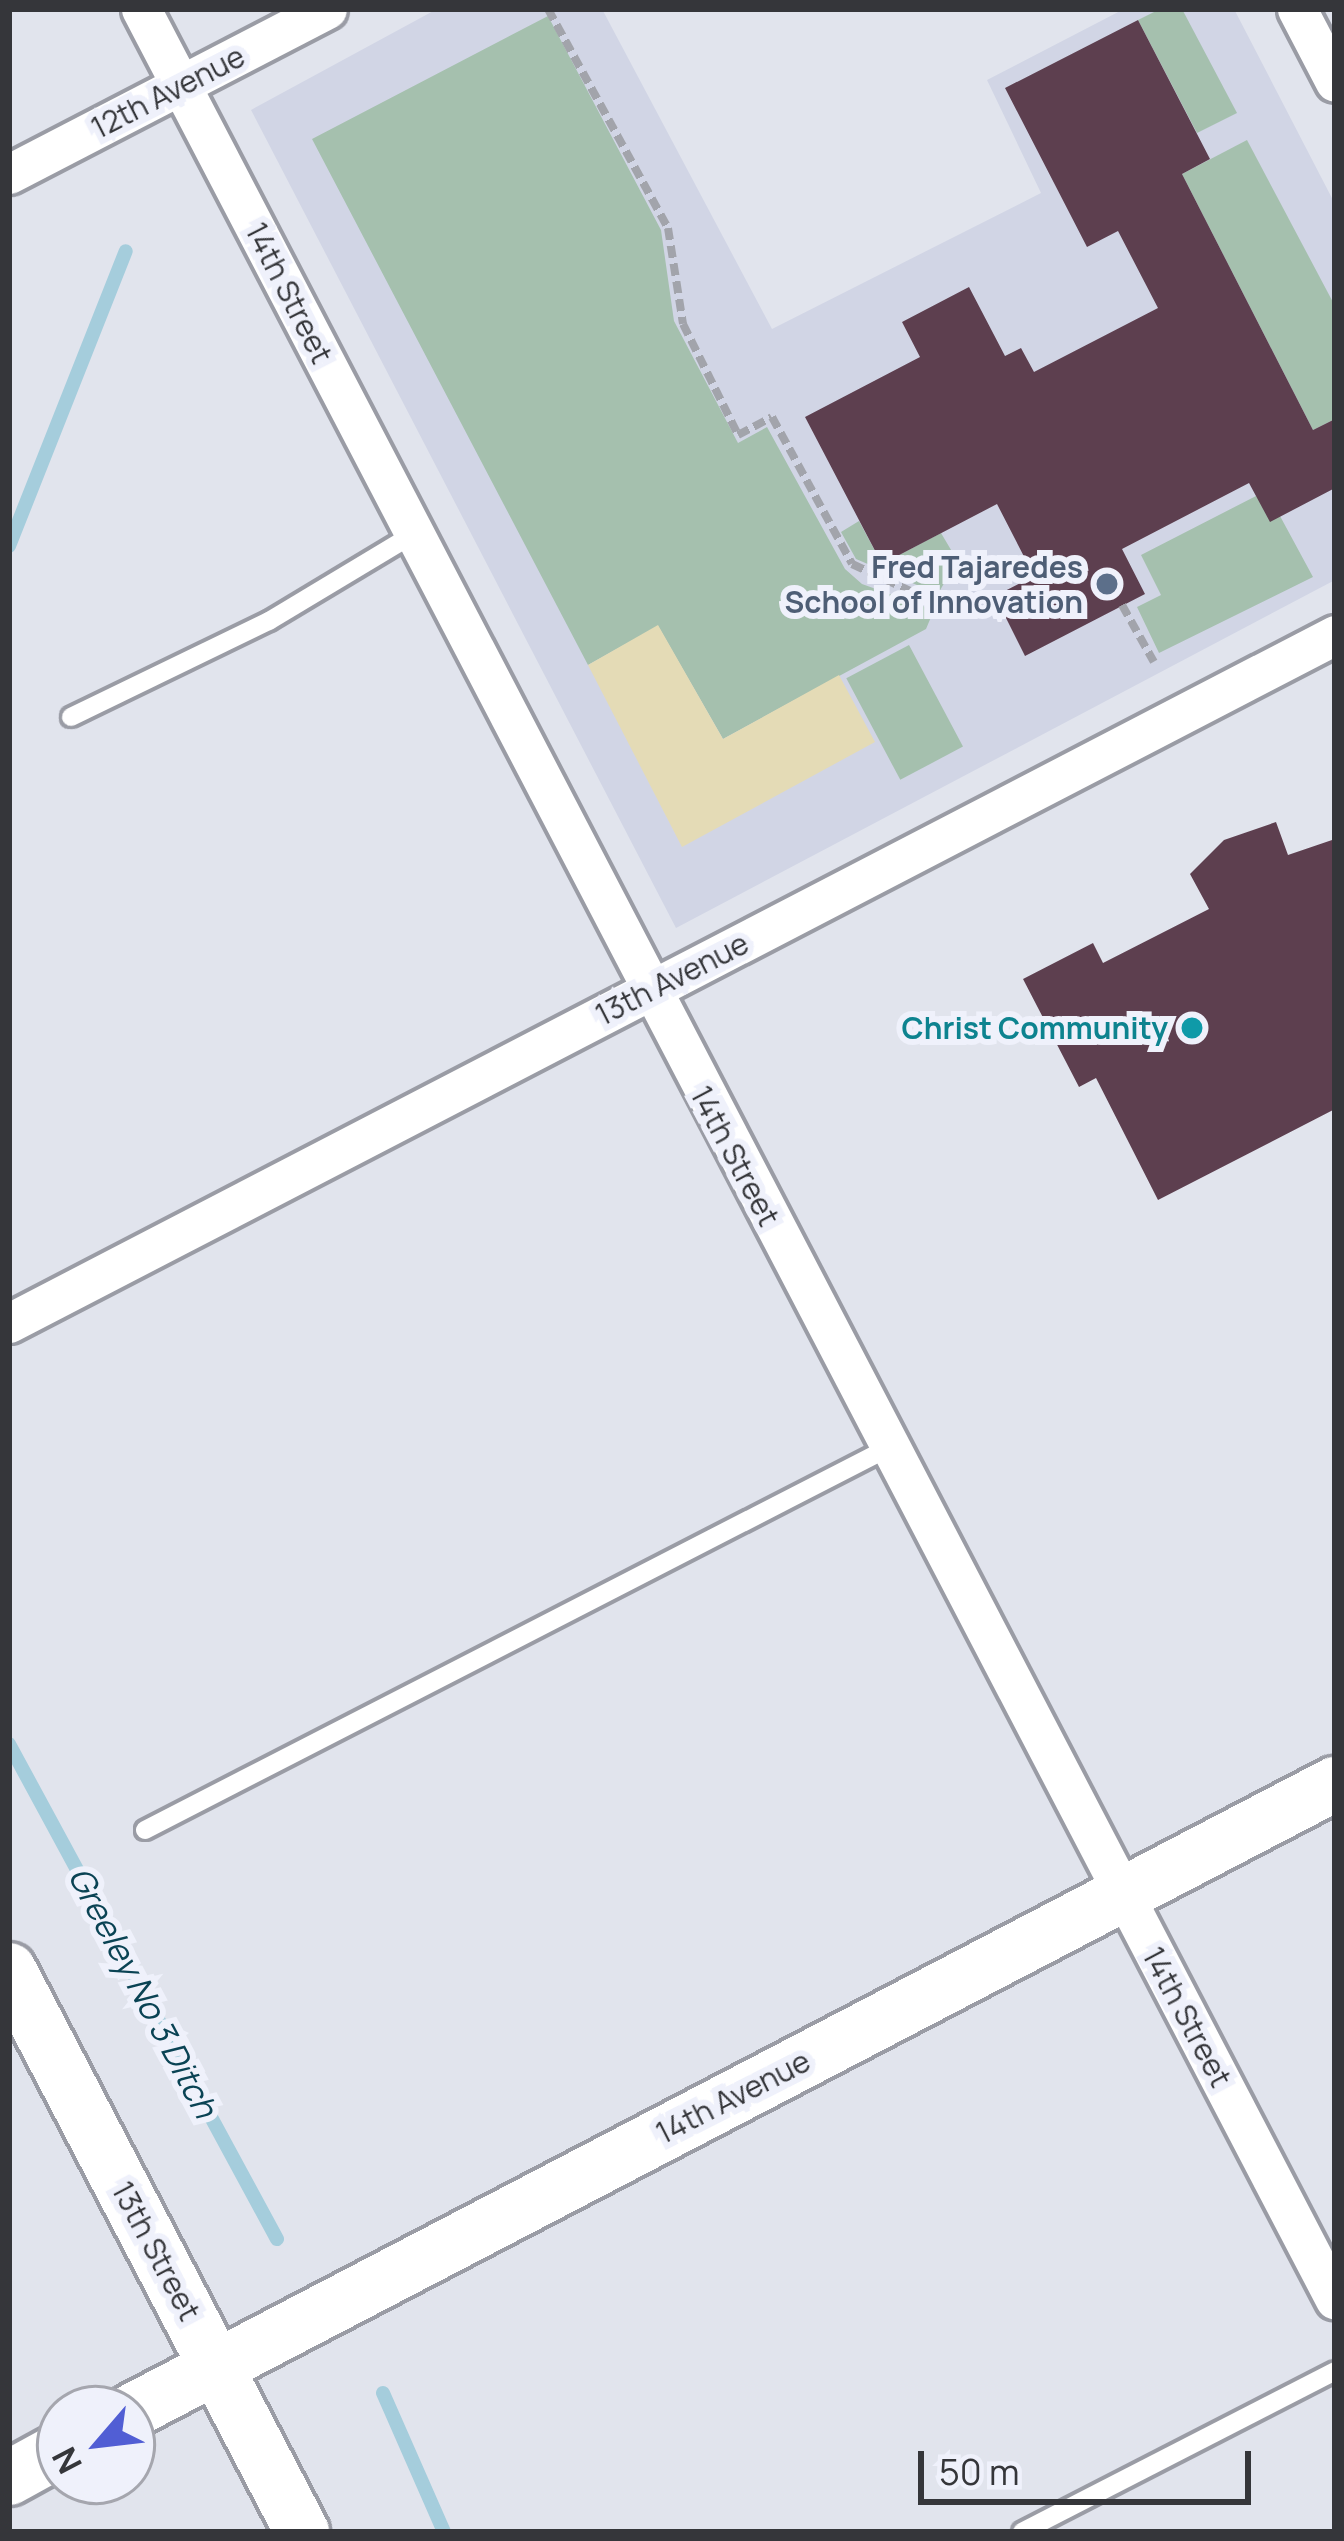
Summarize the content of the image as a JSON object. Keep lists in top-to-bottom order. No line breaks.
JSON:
{"streets":{"street":["12th Avenue","14th Street","13th Avenue","14th Avenue","13th Street"]},"crossings":[["12th Avenue","14th Street"],["14th Street","13th Avenue"],["14th Street","14th Avenue"],["14th Avenue","13th Street"]],"water":["Greeley No 3 Ditch"],"places":["Fred Tajaredes School of Innovation","Christ Community"],"scale_bar":"50 m","north":"bottom left"}
